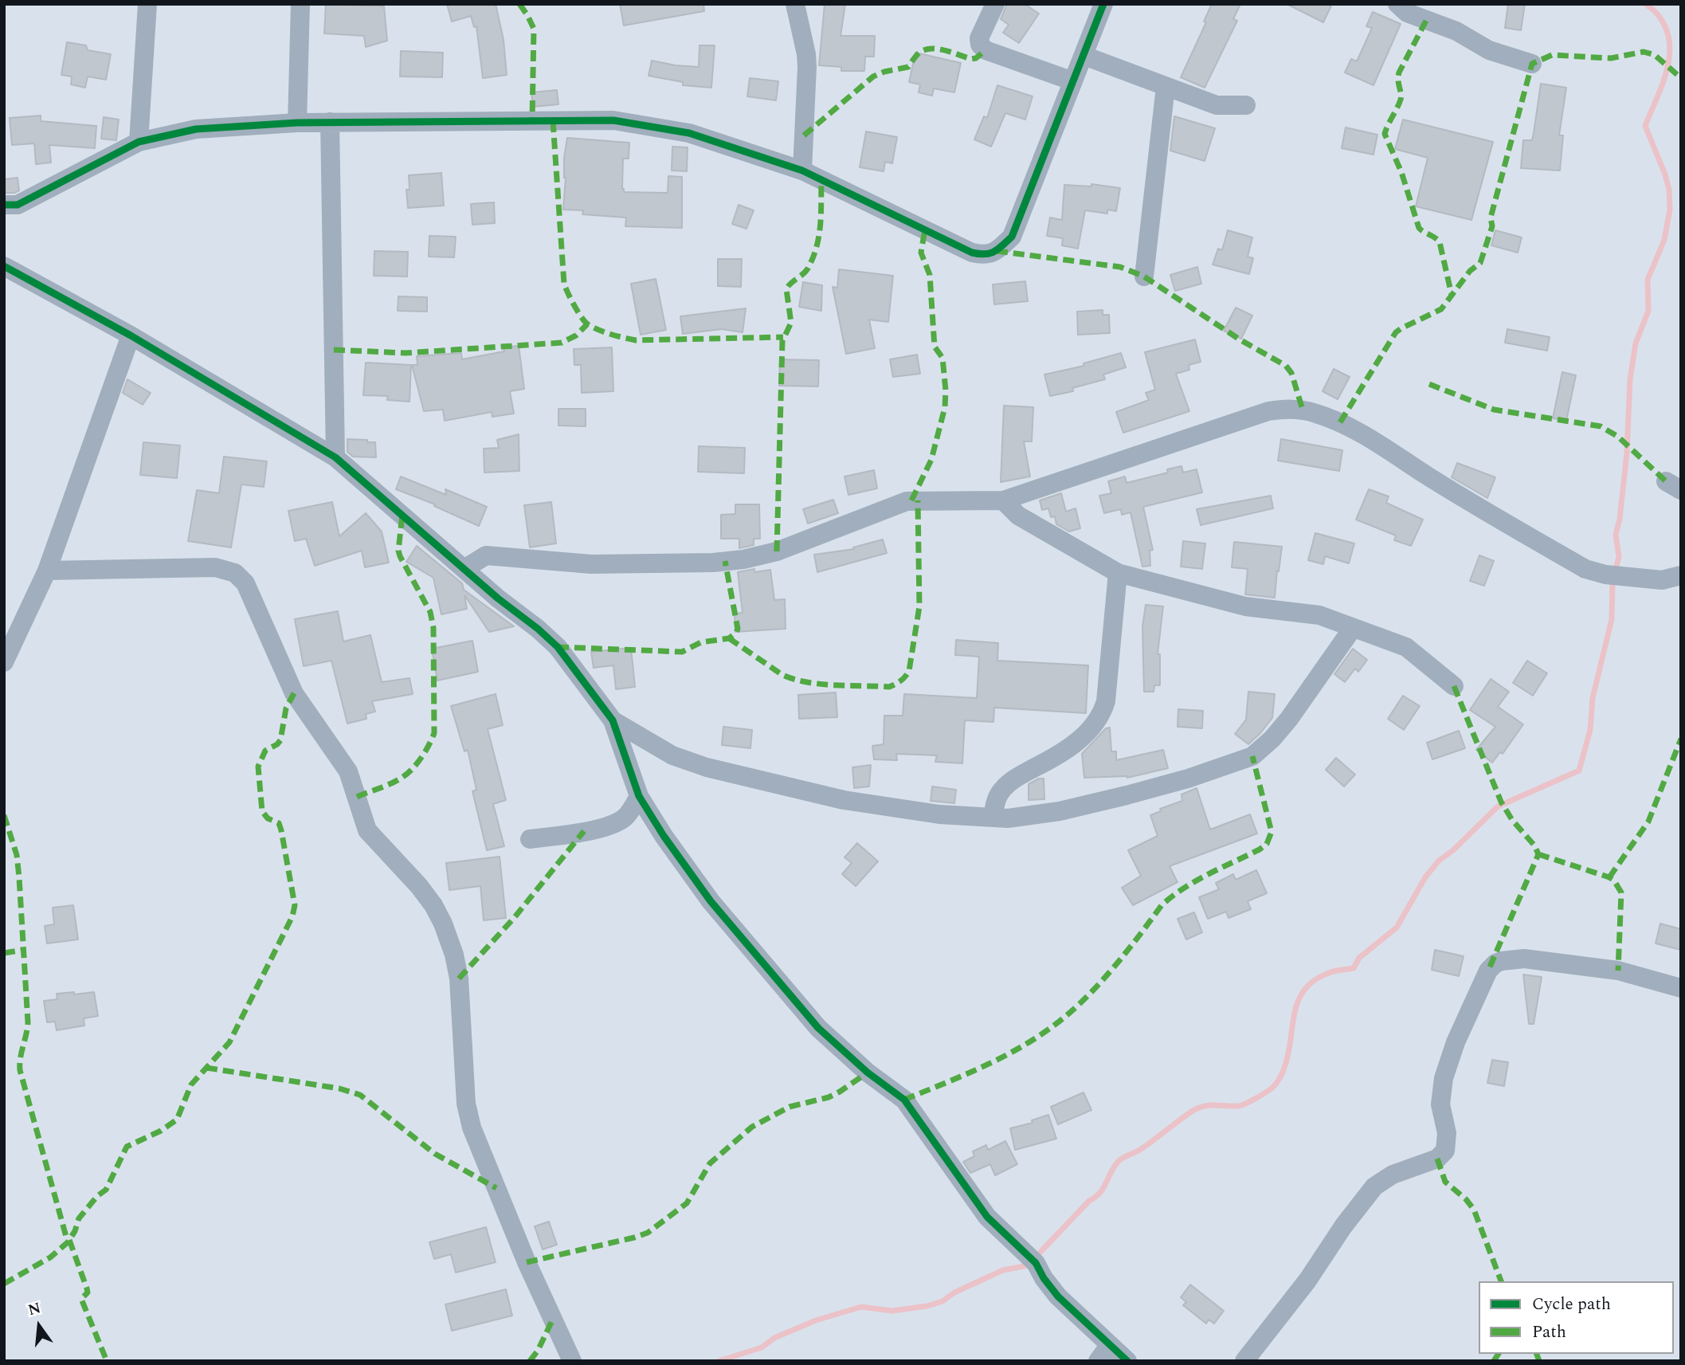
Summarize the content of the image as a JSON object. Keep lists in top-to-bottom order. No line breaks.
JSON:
{"legend":["Cycle path","Path"],"north":"top"}
